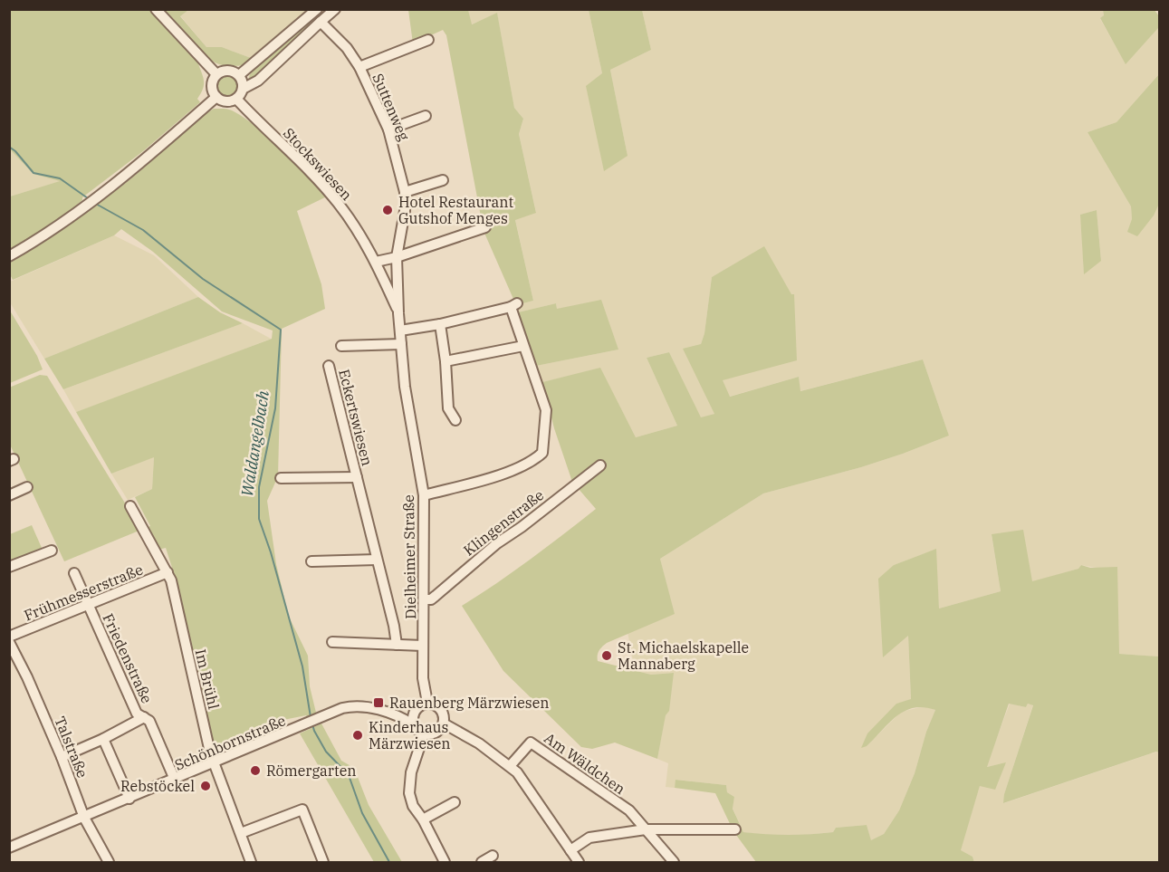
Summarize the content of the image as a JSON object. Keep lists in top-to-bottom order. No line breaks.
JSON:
{"streets":{"street":["Suttenweg","Stockswiesen","Eckertswiesen","Klingenstraße","Dielheimer Straße","Frühmesserstraße","Friedenstraße","Im Brühl","Schönbornstraße","Talstraße","Am Wäldchen"]},"crossings":[["Suttenweg","Stockswiesen"],["Suttenweg","Dielheimer Straße"],["Stockswiesen","Dielheimer Straße"],["Klingenstraße","Dielheimer Straße"],["Dielheimer Straße","Schönbornstraße"],["Frühmesserstraße","Friedenstraße"],["Frühmesserstraße","Im Brühl"],["Friedenstraße","Schönbornstraße"],["Im Brühl","Schönbornstraße"],["Schönbornstraße","Talstraße"]],"water":["Waldangelbach"],"places":{"other":["Hotel Restaurant Gutshof Menges","St. Michaelskapelle Mannaberg","Kinderhaus Märzwiesen","Römergarten","Rebstöckel"],"transit":["Rauenberg Märzwiesen"]}}
